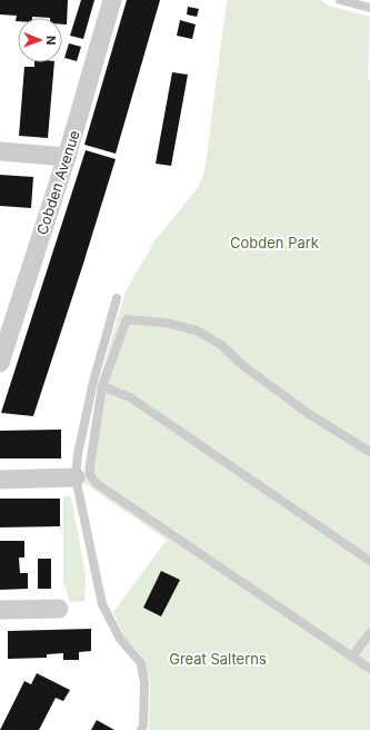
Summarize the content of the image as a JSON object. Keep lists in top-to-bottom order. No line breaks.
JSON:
{"streets":{"street":["Cobden Avenue"]},"parks":["Cobden Park","Great Salterns"],"north":"right"}
